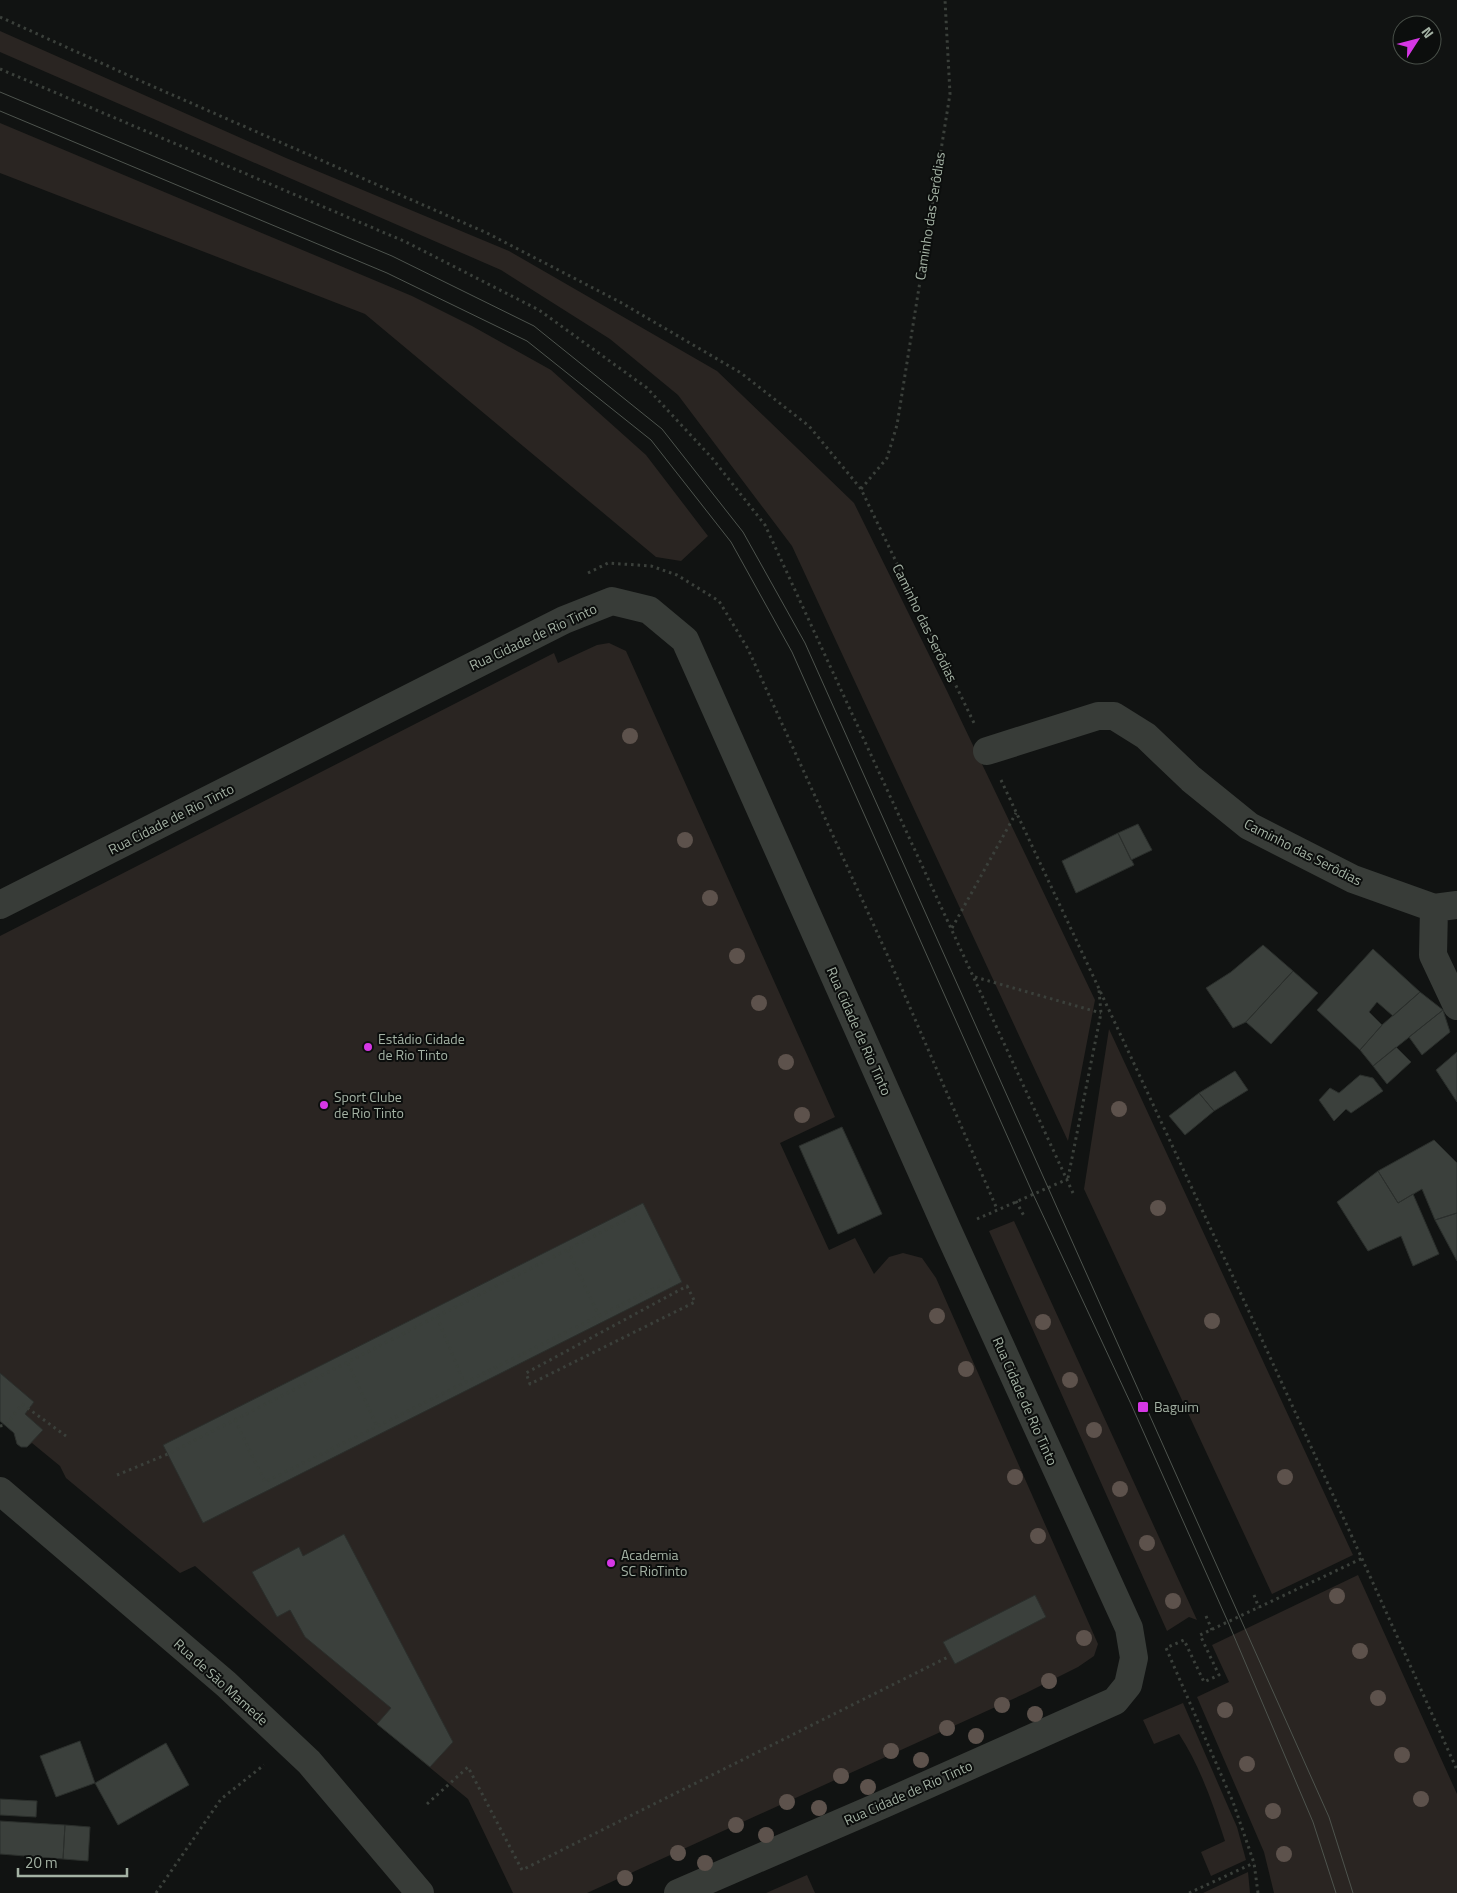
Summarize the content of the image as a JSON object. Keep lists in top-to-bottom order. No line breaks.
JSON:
{"streets":{"street":["Caminho das Serôdias","Rua Cidade de Rio Tinto","Rua de São Mamede"]},"places":{"other":["Estádio Cidade de Rio Tinto","Sport Clube de Rio Tinto","Academia SC RioTinto"],"transit":["Baguim"]},"scale_bar":"20 m","north":"top right"}
